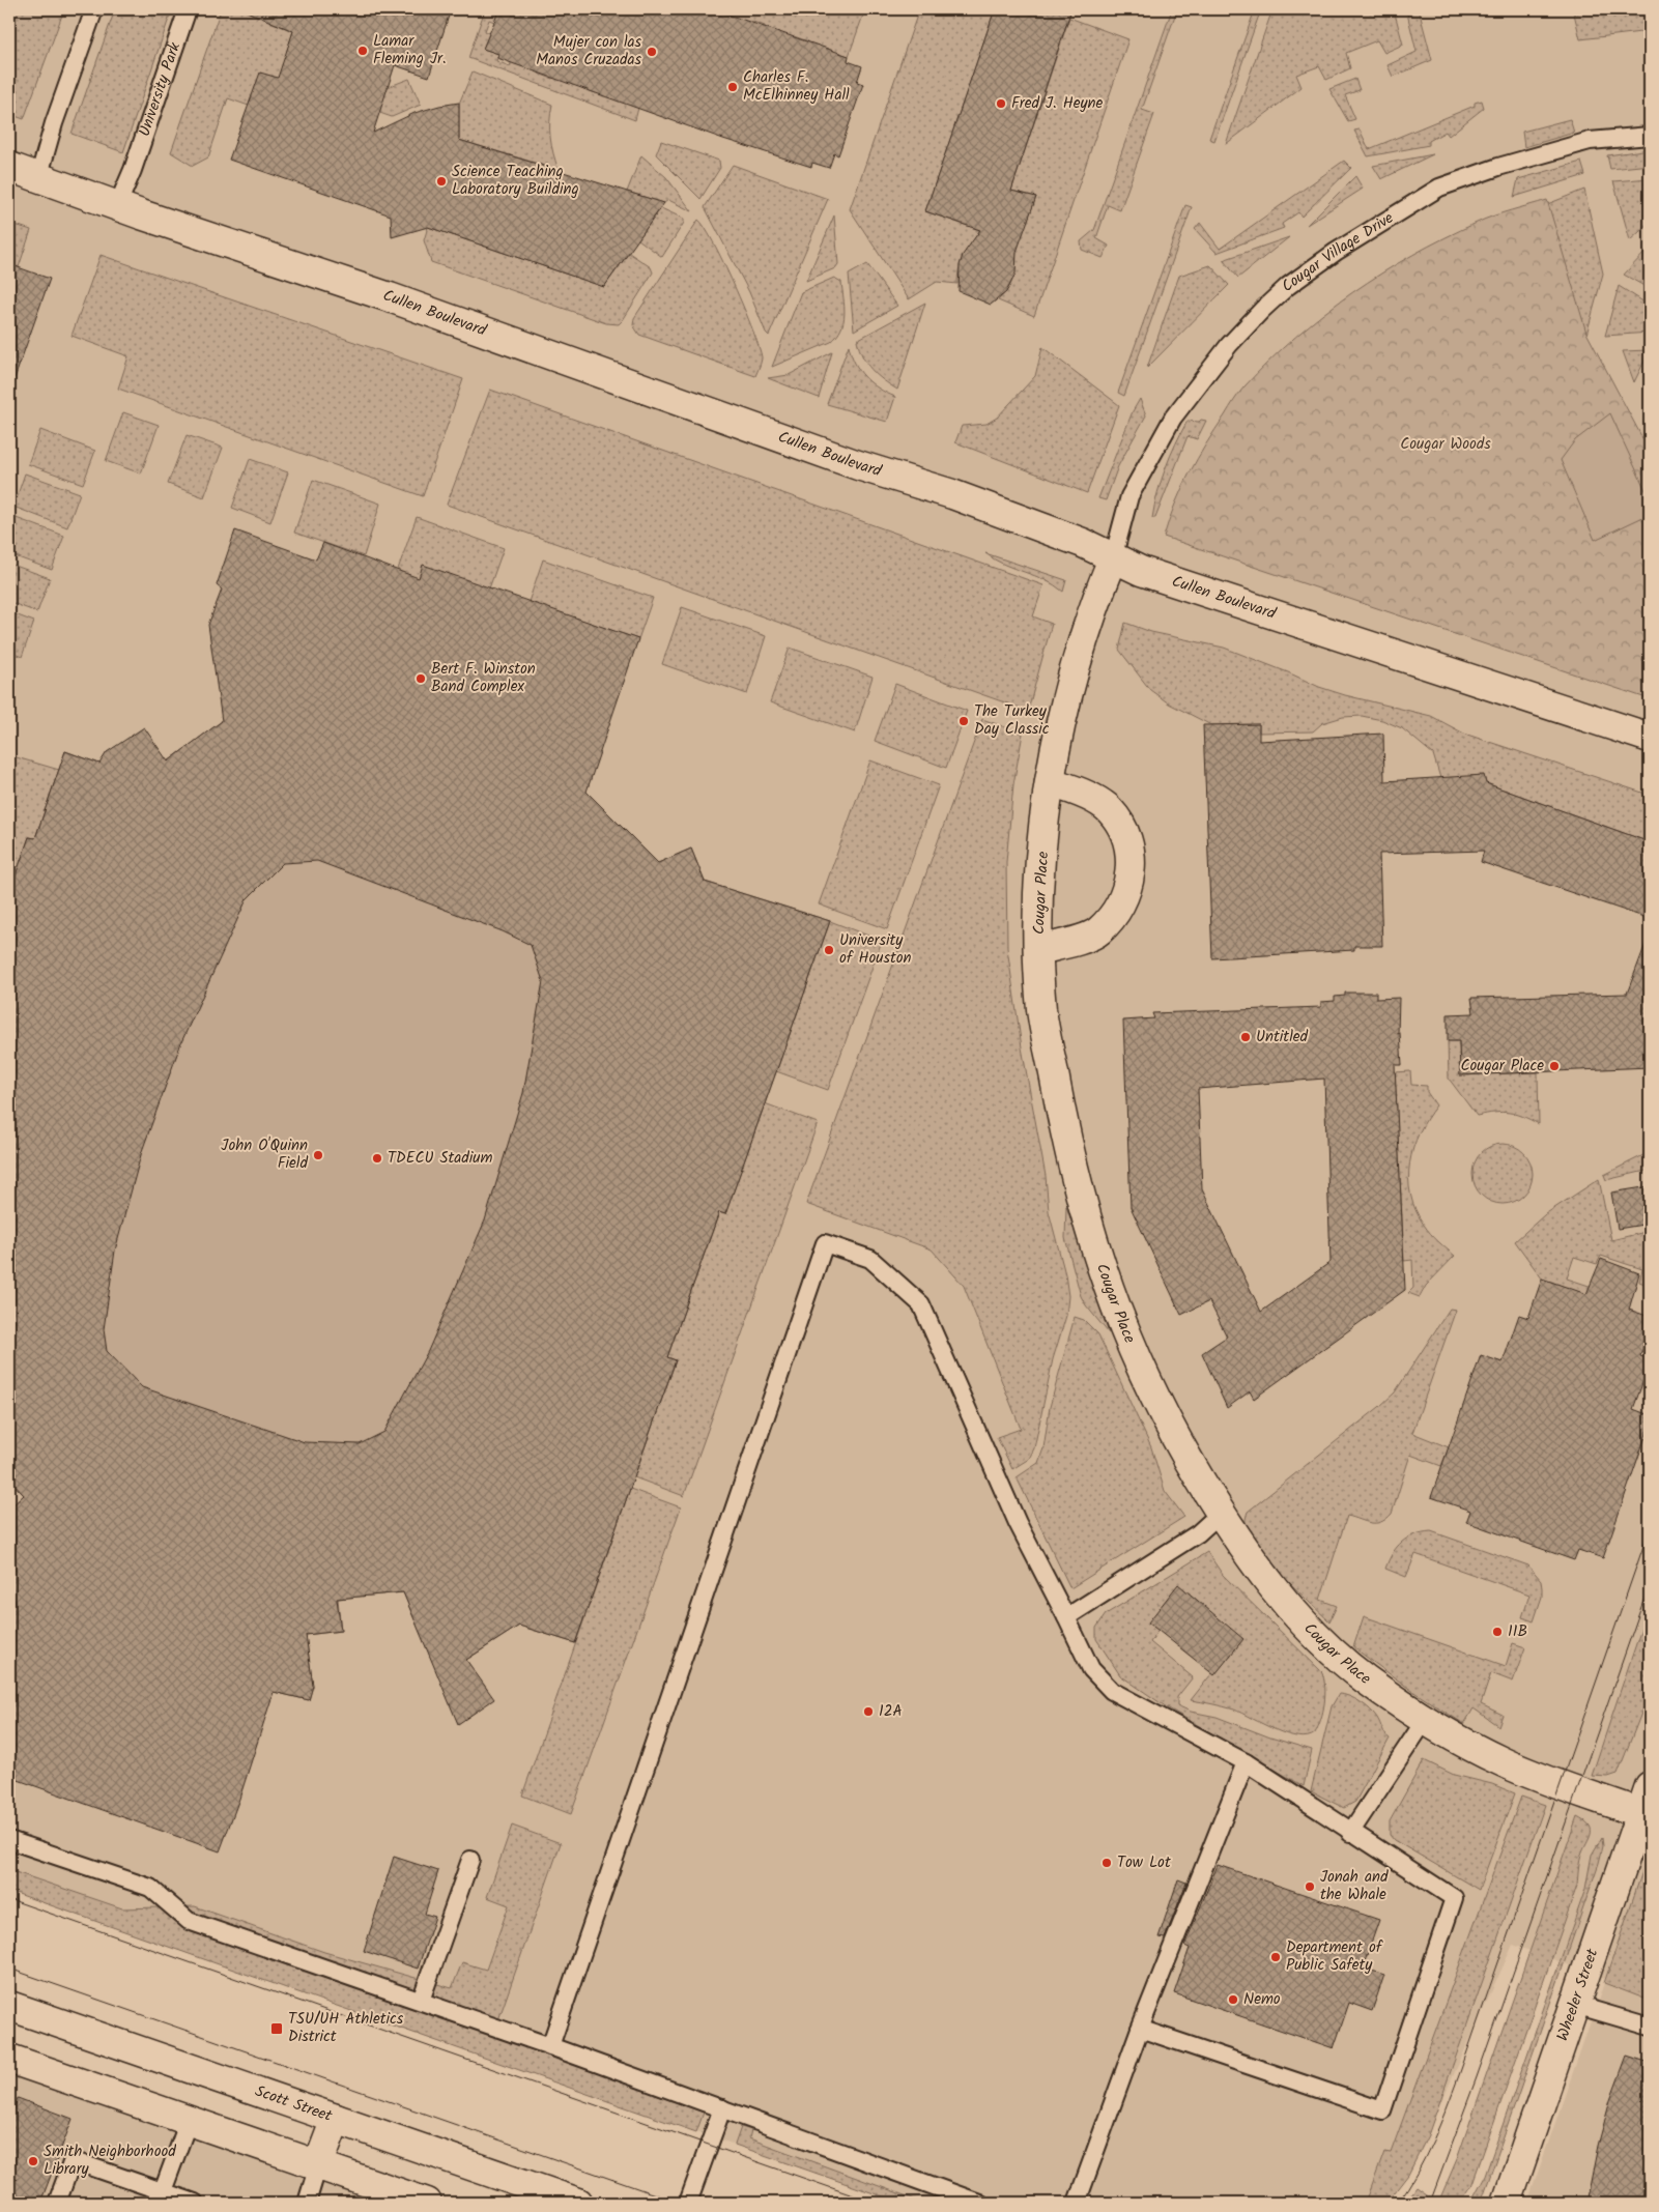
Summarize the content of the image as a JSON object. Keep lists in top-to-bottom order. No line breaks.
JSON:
{"streets":{"street":["Cullen Boulevard","Cougar Place","Wheeler Street","Scott Street"],"lane":["University Park","Cougar Village Drive"]},"crossings":[["University Park","Cullen Boulevard"],["Cougar Village Drive","Cullen Boulevard"],["Cougar Village Drive","Cougar Place"],["Cullen Boulevard","Cougar Place"],["Cougar Place","Wheeler Street"]],"parks":["Cougar Woods"],"places":{"other":["Lamar Fleming Jr.","Mujer con las Manos Cruzadas","Charles F. McElhinney Hall","Fred J. Heyne","Science Teaching Laboratory Building","Bert F. Winston Band Complex","The Turkey Day Classic","University of Houston","Untitled","Cougar Place","John O'Quinn Field","TDECU Stadium","11B","12A","Tow Lot","Jonah and the Whale","Department of Public Safety","Nemo","Smith Neighborhood Library"],"transit":["TSU/UH Athletics District"]}}
